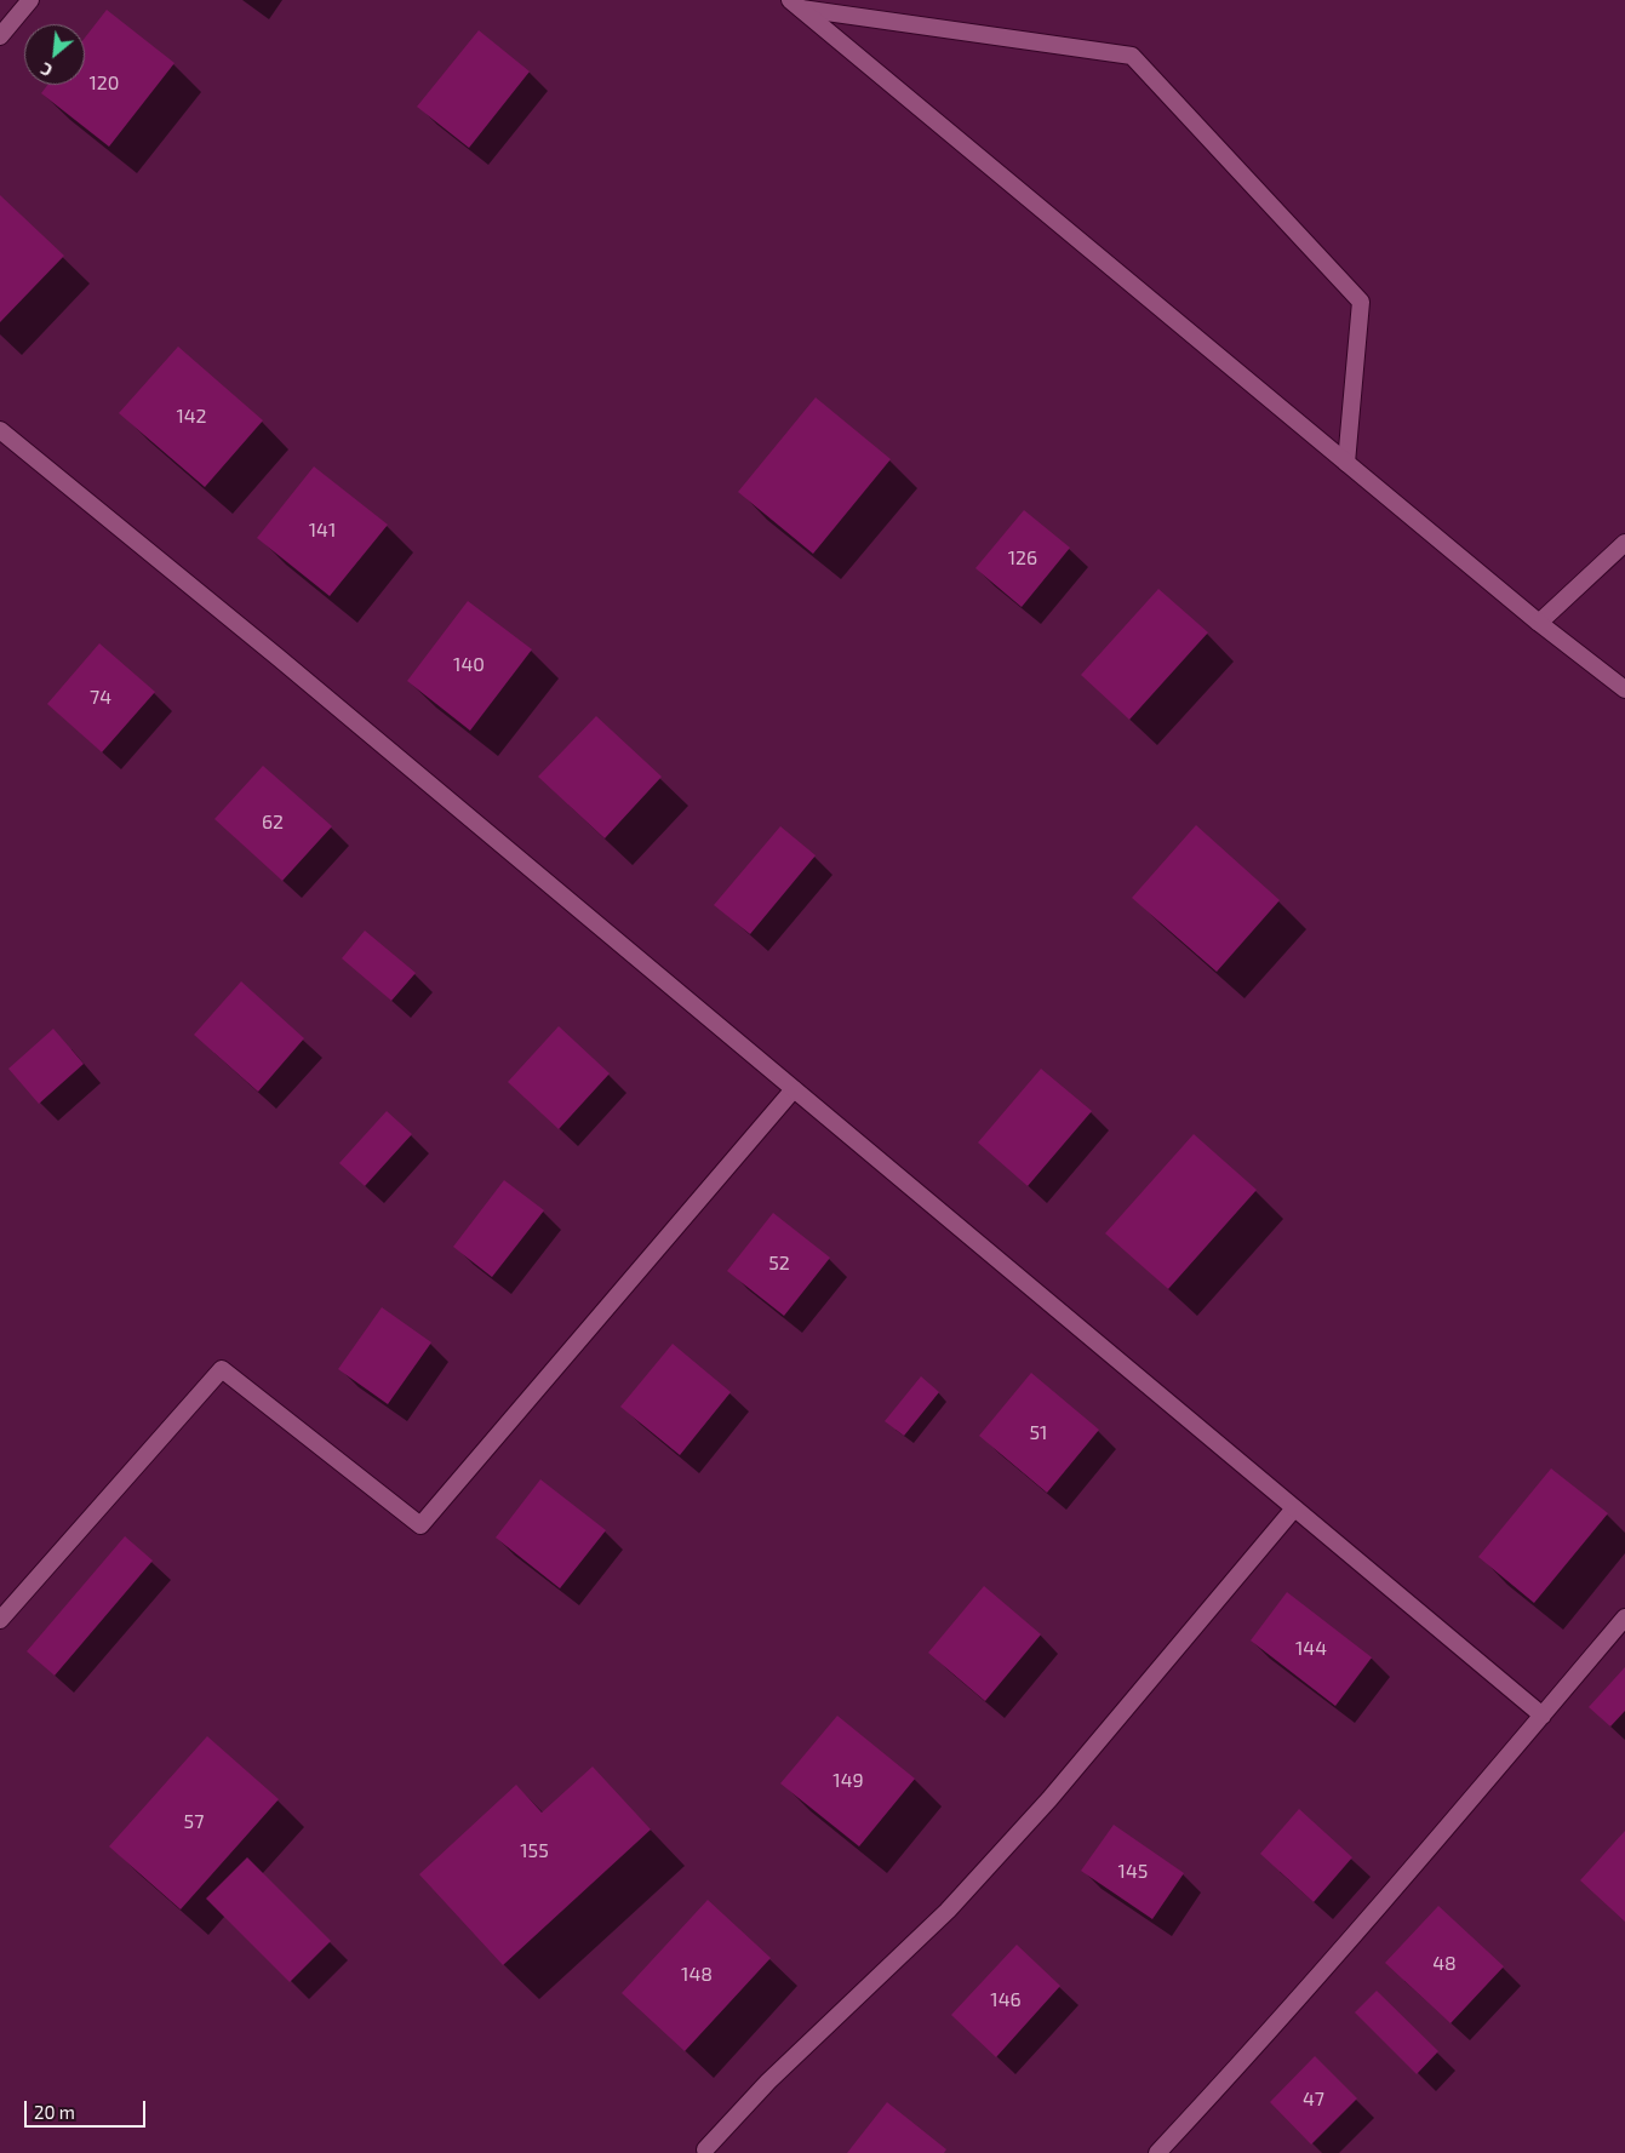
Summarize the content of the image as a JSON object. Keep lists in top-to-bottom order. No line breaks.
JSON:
{"house_numbers":["120","142","141","126","140","74","62","52","51","144","149","57","155","145","48","148","146","47"],"scale_bar":"20 m","north":"bottom left"}
